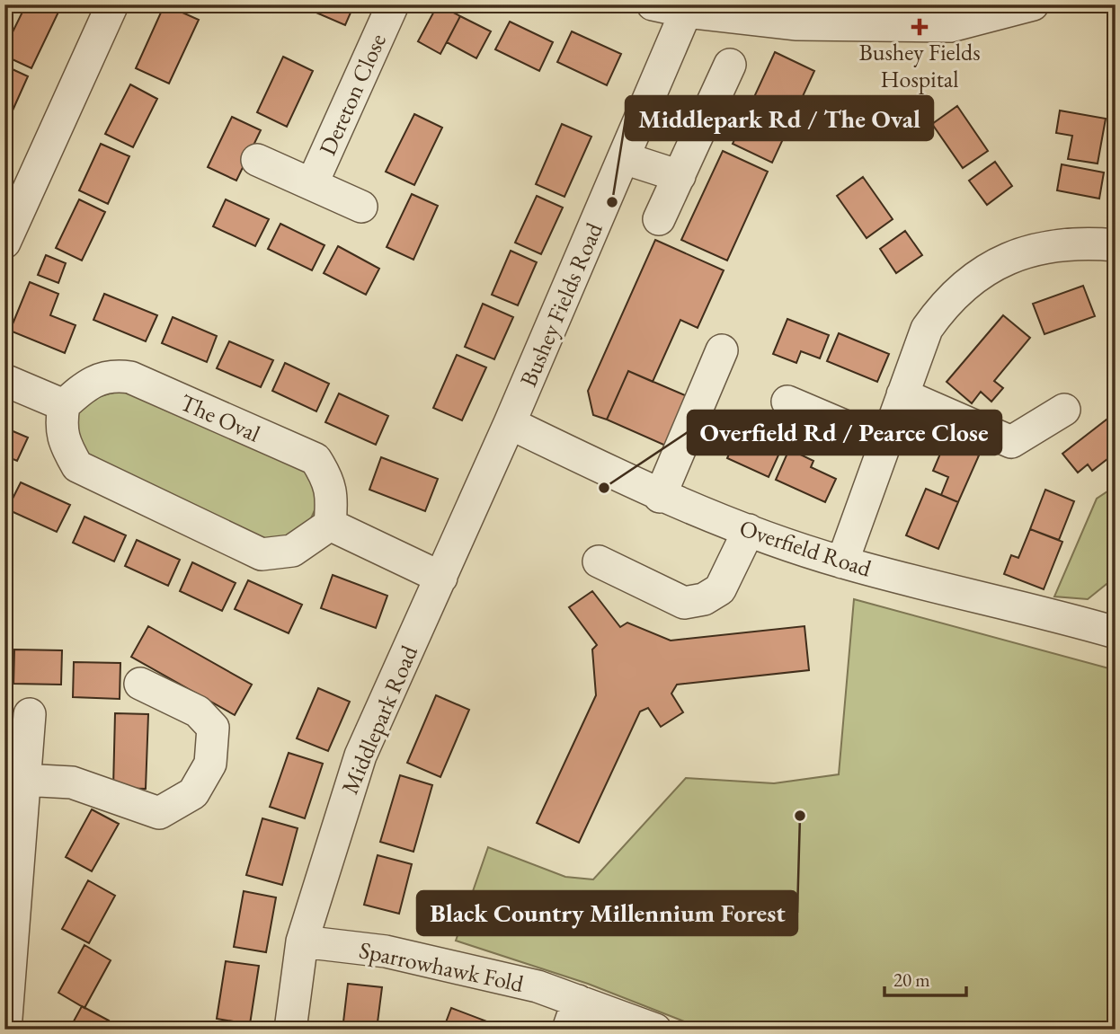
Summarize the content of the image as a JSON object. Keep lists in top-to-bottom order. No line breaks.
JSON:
{"streets":{"street":["Dereton Close","Bushey Fields Road","The Oval","Overfield Road","Middlepark Road","Sparrowhawk Fold"]},"crossings":[["Bushey Fields Road","Overfield Road"],["Bushey Fields Road","Middlepark Road"],["Overfield Road","Middlepark Road"],["Middlepark Road","Sparrowhawk Fold"]],"places":{"health":["Bushey Fields Hospital"],"other":["Middlepark Rd / The Oval","Overfield Rd / Pearce Close","Black Country Millennium Forest"]},"scale_bar":"20 m"}
